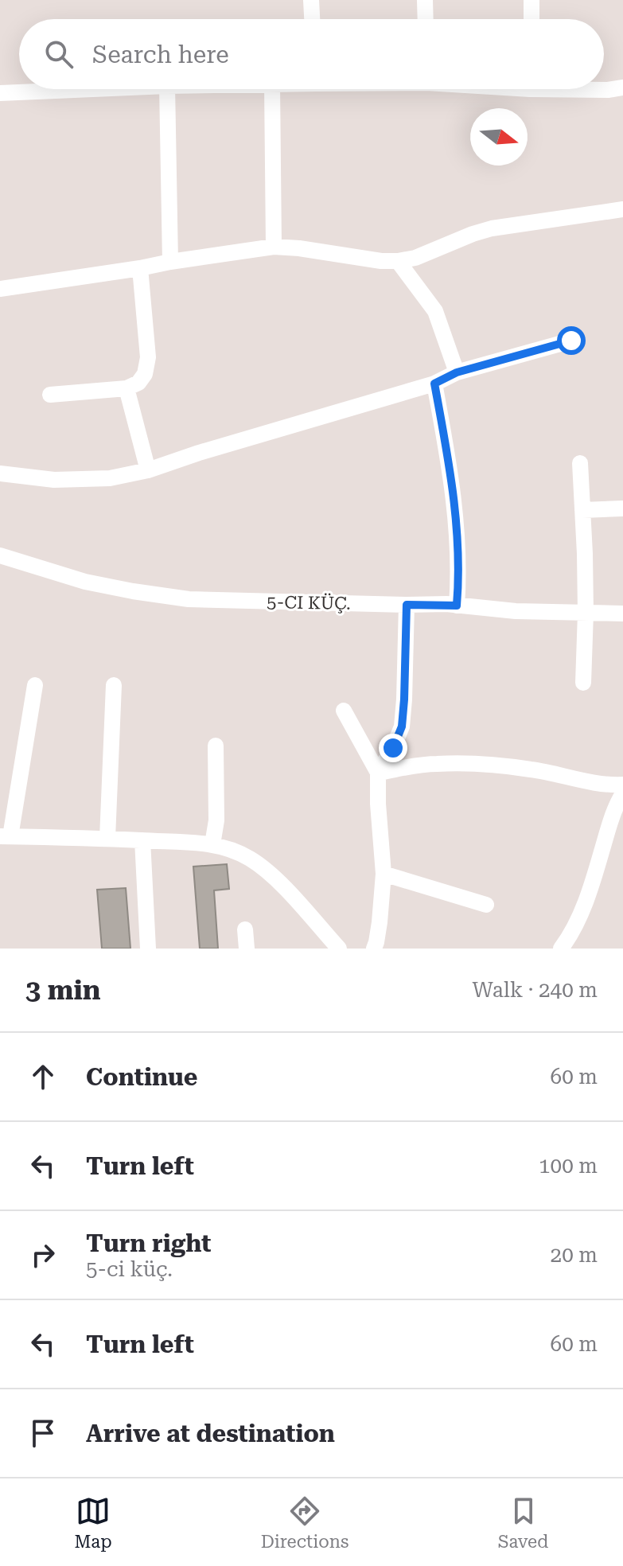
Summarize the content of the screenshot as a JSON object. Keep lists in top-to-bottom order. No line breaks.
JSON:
{"streets":{"street":["5-CI KÜÇ."]},"north":"right","page":{"search":"Search here","heading":["3 min","Walk · 240 m"],"list":[["Continue","60 m"],["Turn left","100 m"],["Turn right","5-ci küç.","20 m"],["Turn left","60 m"],"Arrive at destination"],"nav":["Map","Directions","Saved"]}}
